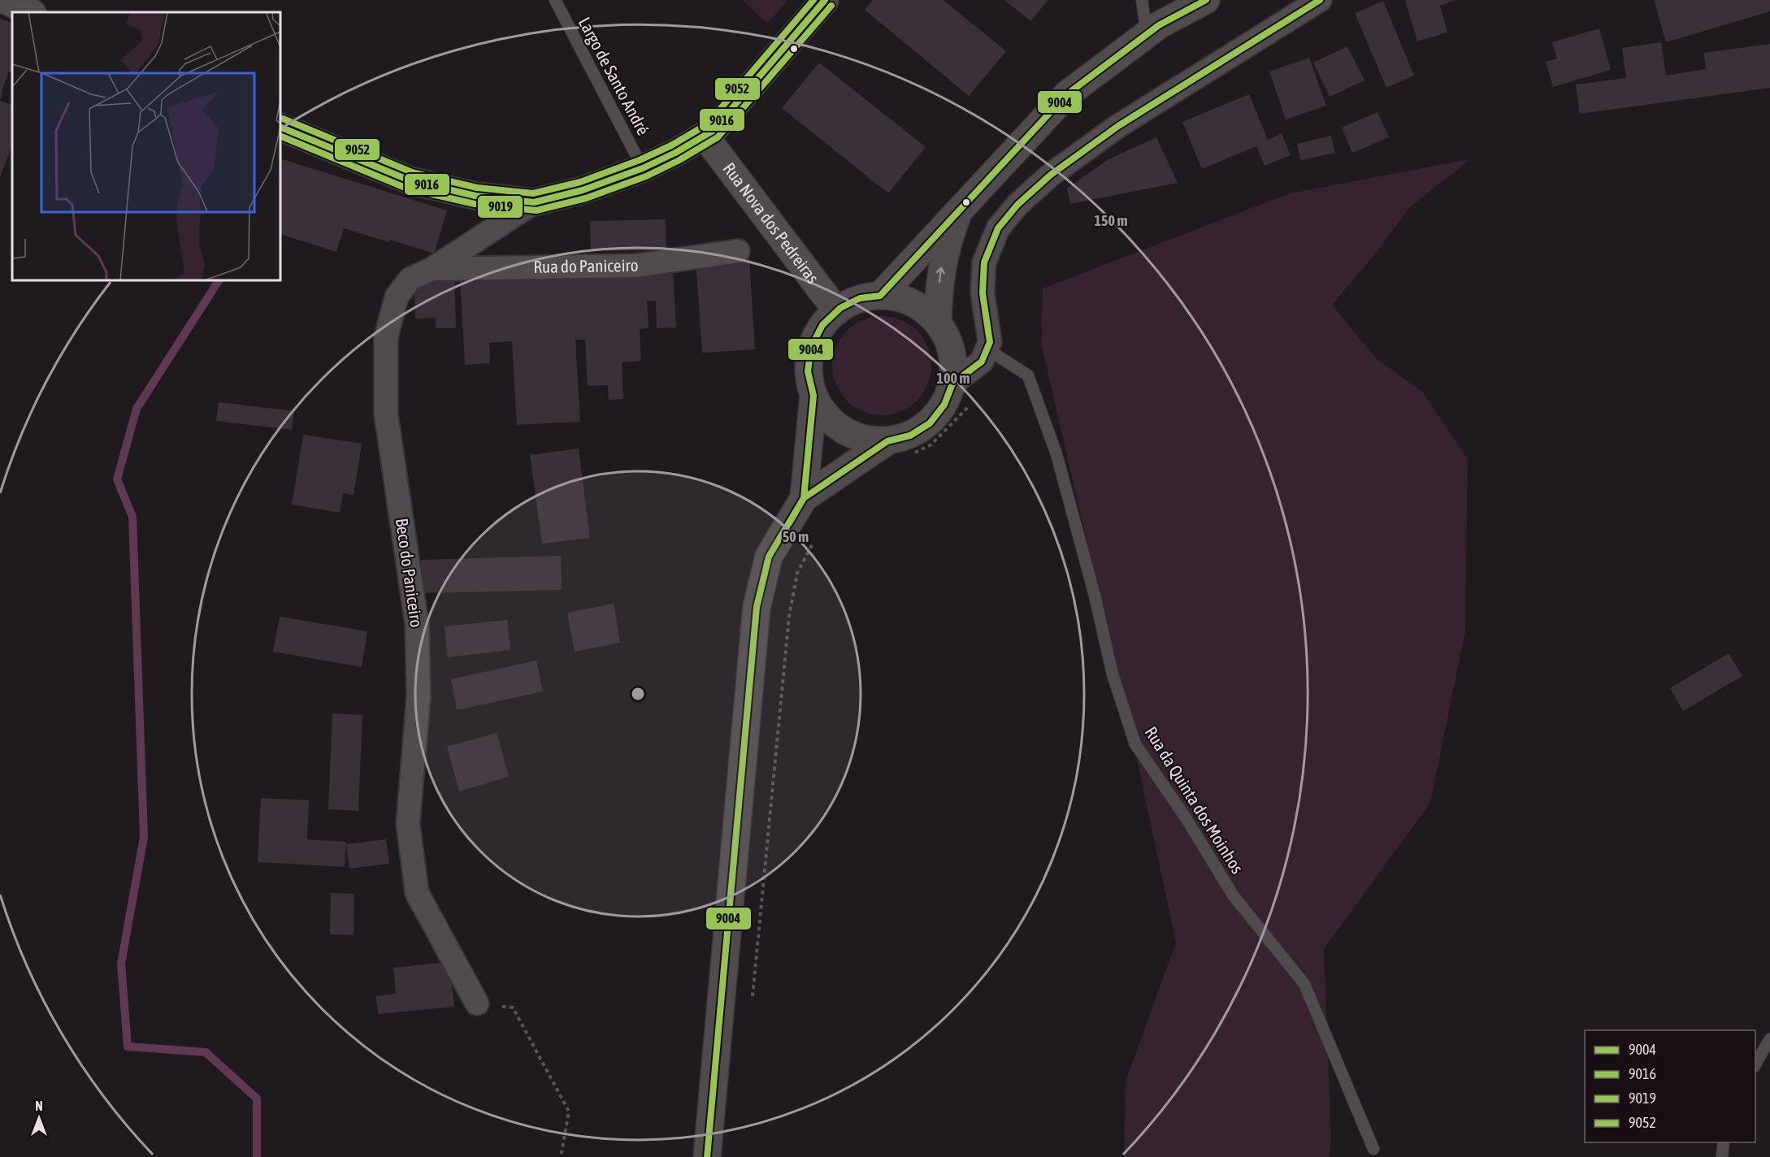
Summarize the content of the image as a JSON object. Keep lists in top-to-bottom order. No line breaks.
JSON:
{"streets":{"main road":["Rua Nova dos Pedreiras"],"street":["Rua do Paniceiro","Beco do Paniceiro"],"lane":["Largo de Santo André","Rua da Quinta dos Moinhos"]},"crossings":[["Rua do Paniceiro","Beco do Paniceiro"]],"lines":["transit line 9004","transit line 9016","transit line 9052","transit line 9019"],"legend":["9004","9016","9019","9052"],"north":"top","rings":["150 m","100 m","50 m"]}
